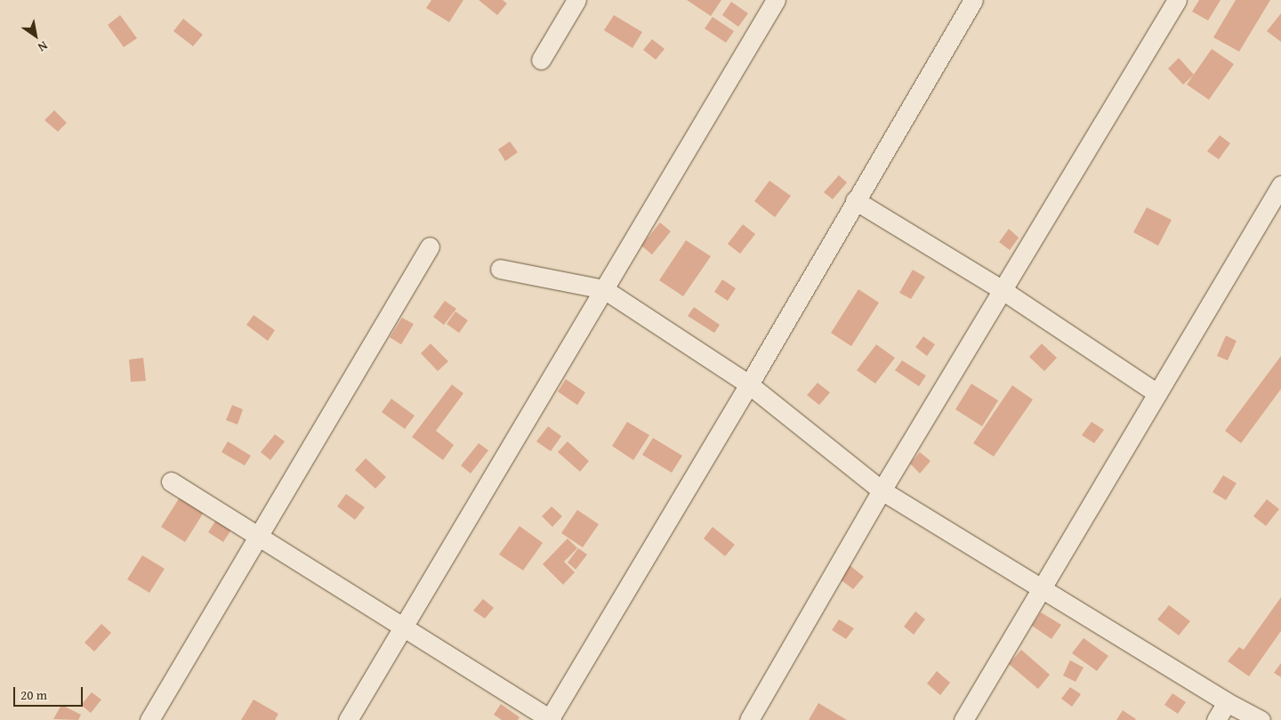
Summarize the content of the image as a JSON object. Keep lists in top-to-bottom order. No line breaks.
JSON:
{"scale_bar":"20 m","north":"bottom right"}
